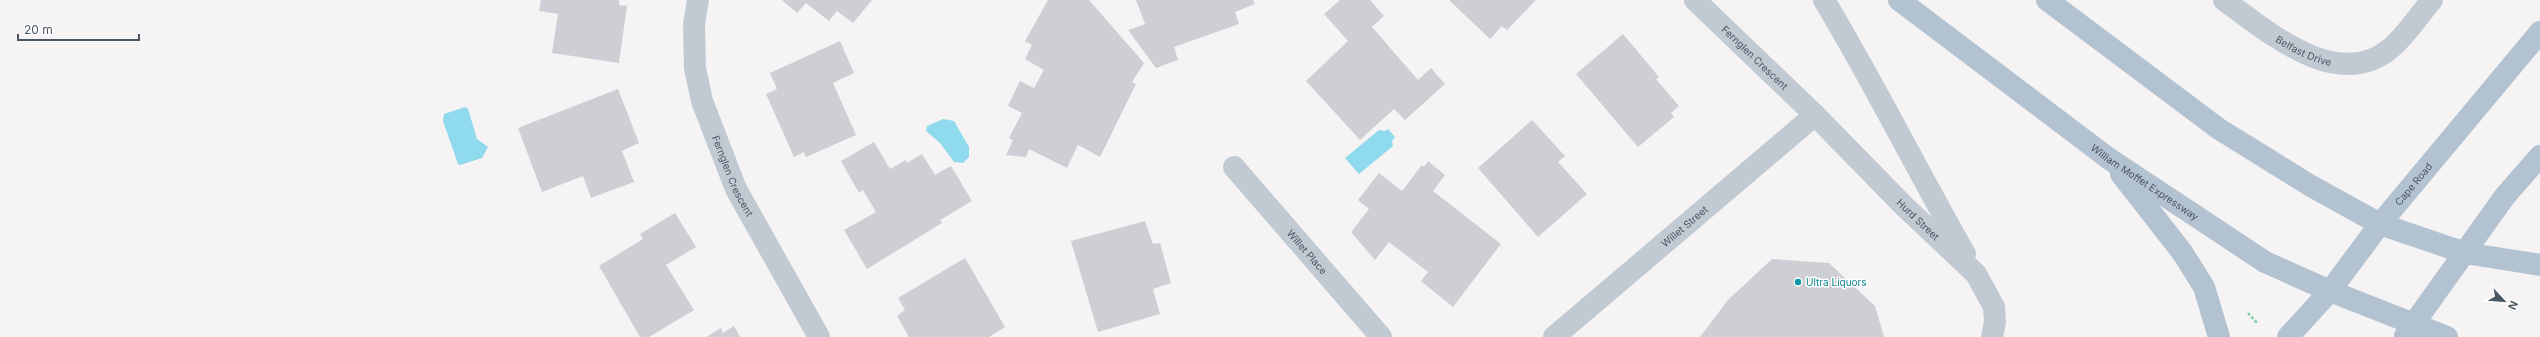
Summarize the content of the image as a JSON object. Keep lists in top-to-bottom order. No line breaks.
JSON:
{"streets":{"main road":["William Moffet Expressway","Cape Road"],"street":["Belfast Drive","Fernglen Crescent","Hurd Street","Willet Street","Willet Place"]},"crossings":[["Fernglen Crescent","Hurd Street"],["Fernglen Crescent","Willet Street"],["William Moffet Expressway","Cape Road"],["Hurd Street","Willet Street"]],"places":["Ultra Liquors"],"scale_bar":"20 m","north":"bottom right"}
